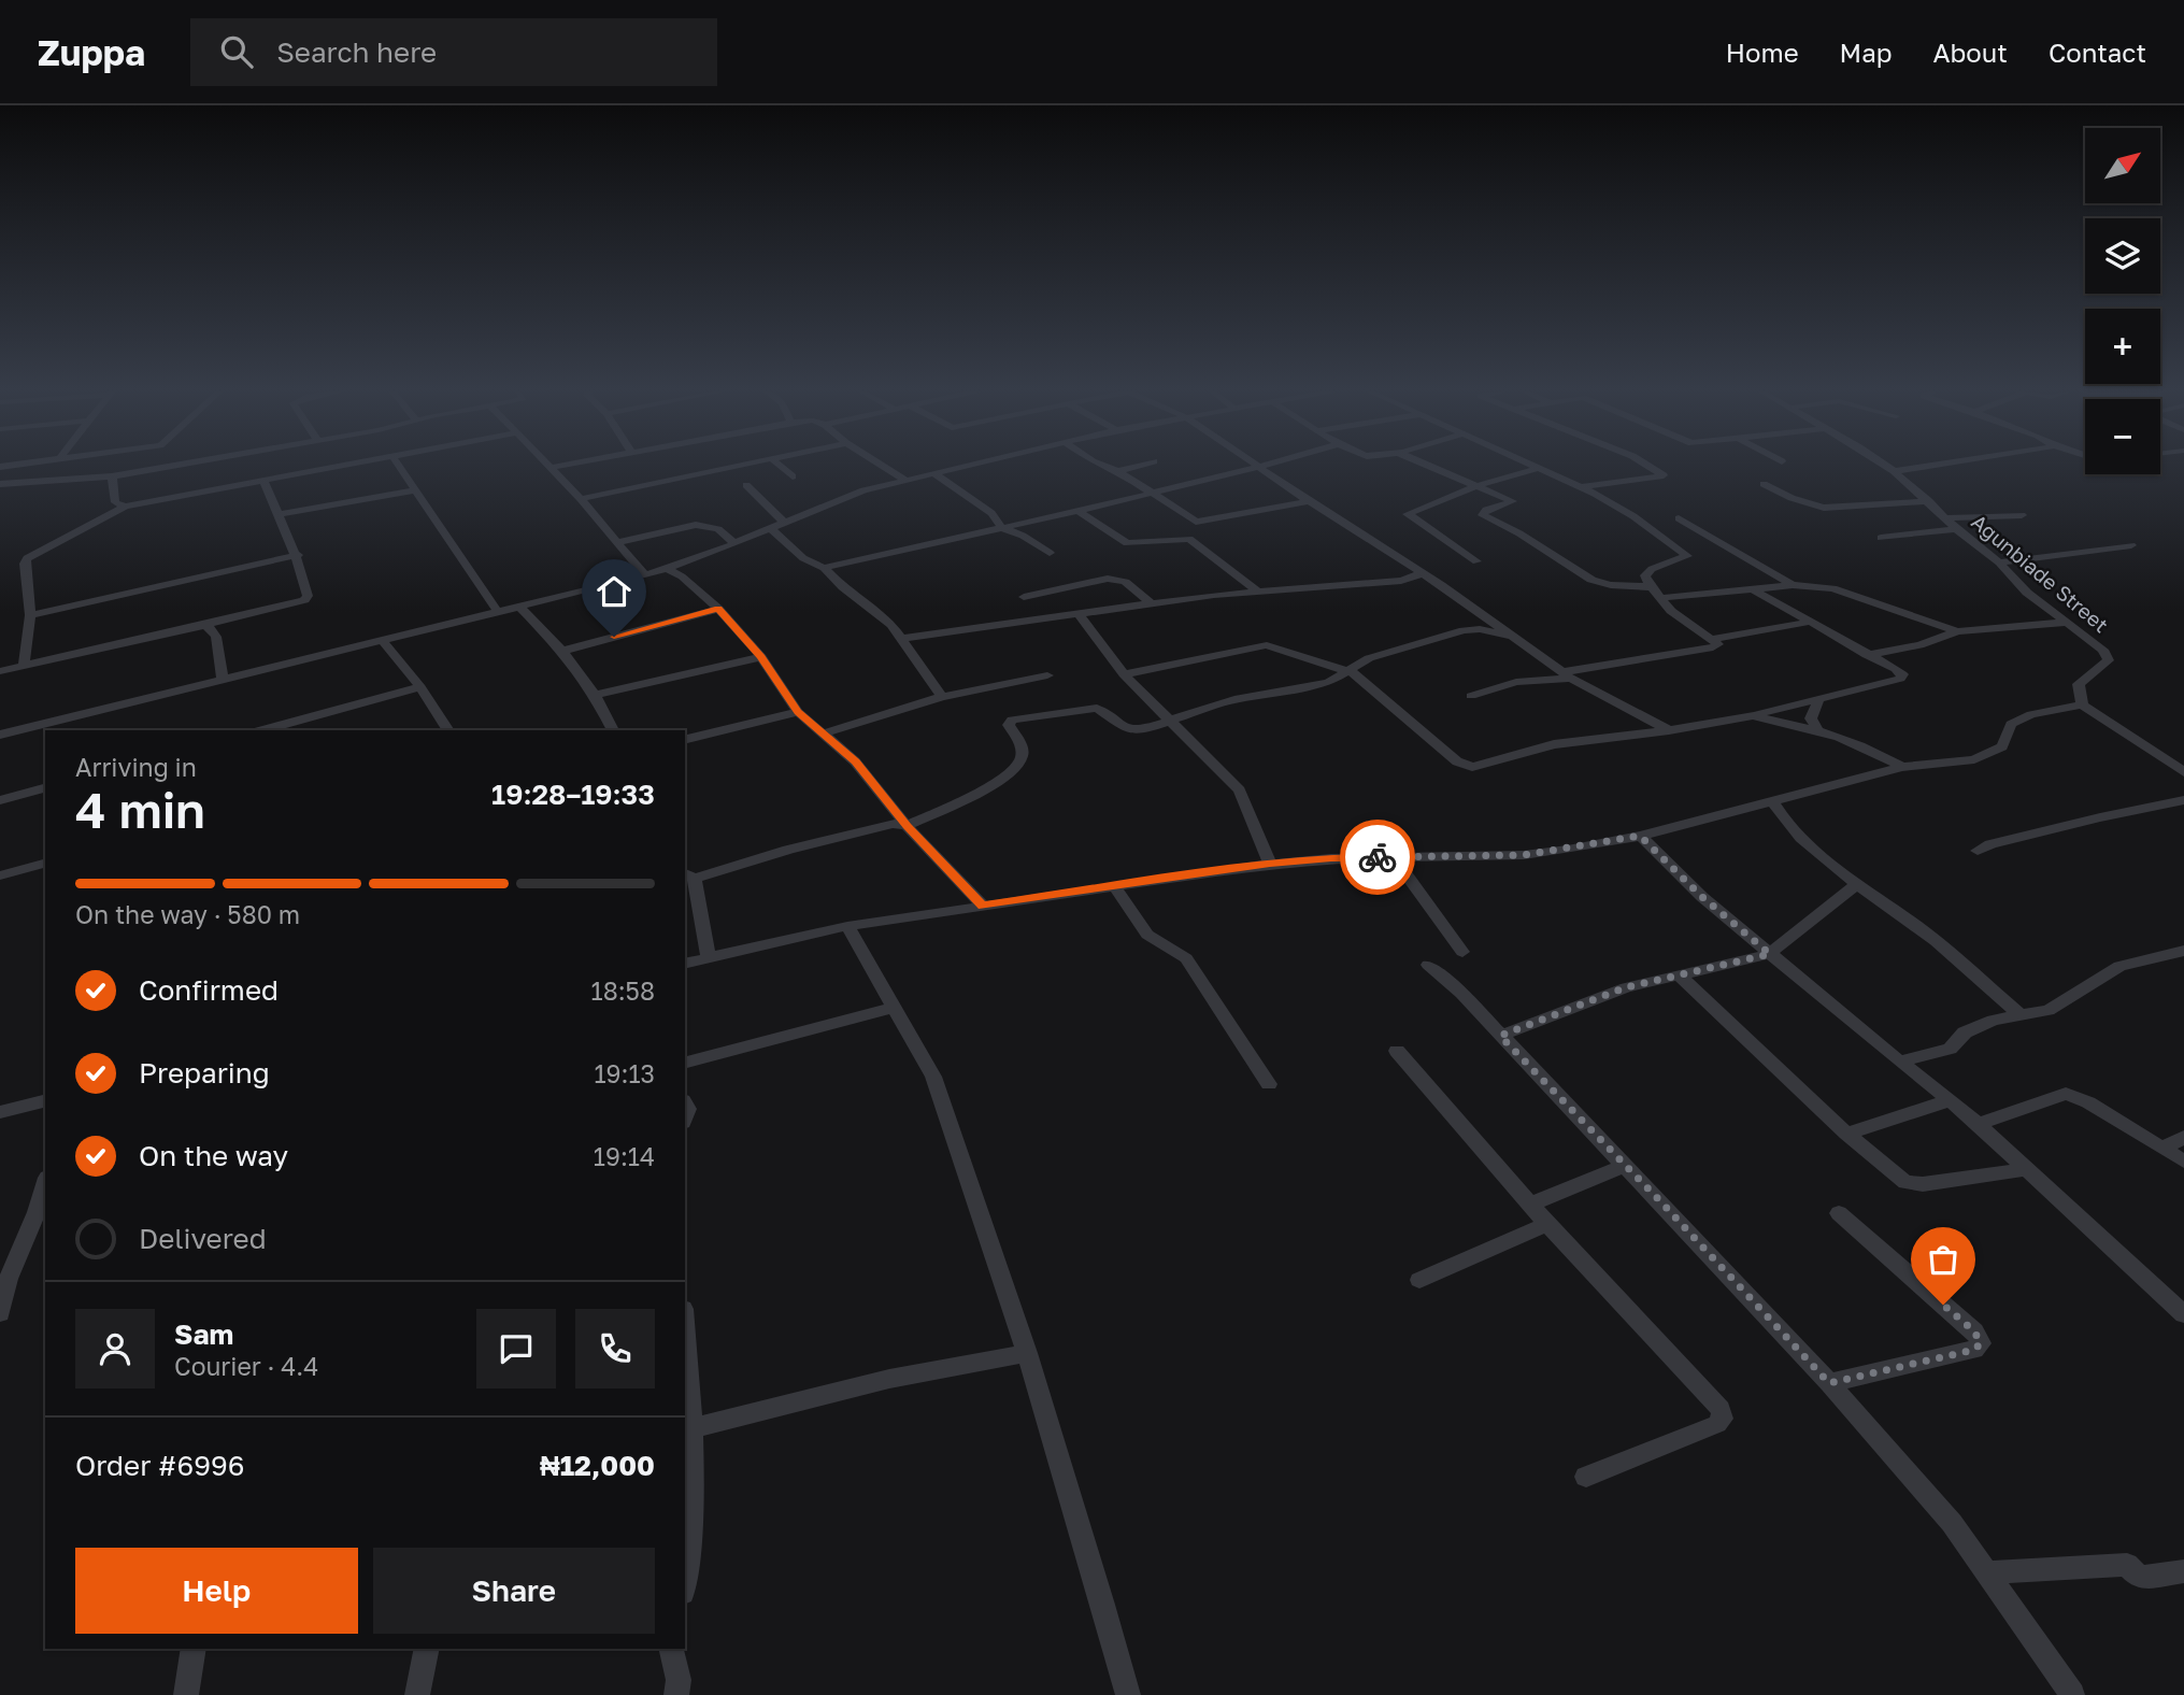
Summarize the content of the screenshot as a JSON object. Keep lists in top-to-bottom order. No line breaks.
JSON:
{"streets":{"street":["Agunbiade Street"]},"north":"top right","page":{"header":"Zuppa","search":"Search here","nav":["Home","Map","About","Contact"],"map_buttons":["+","−"],"heading":["4 min","Arriving in","19:28–19:33"],"panel":["Sam","Courier · 4.4","Order #6996","₦12,000"],"bar":"On the way · 580 m","list":[["Confirmed","18:58"],["Preparing","19:13"],["On the way","19:14"],"Delivered"],"buttons":["Help","Share"]}}
